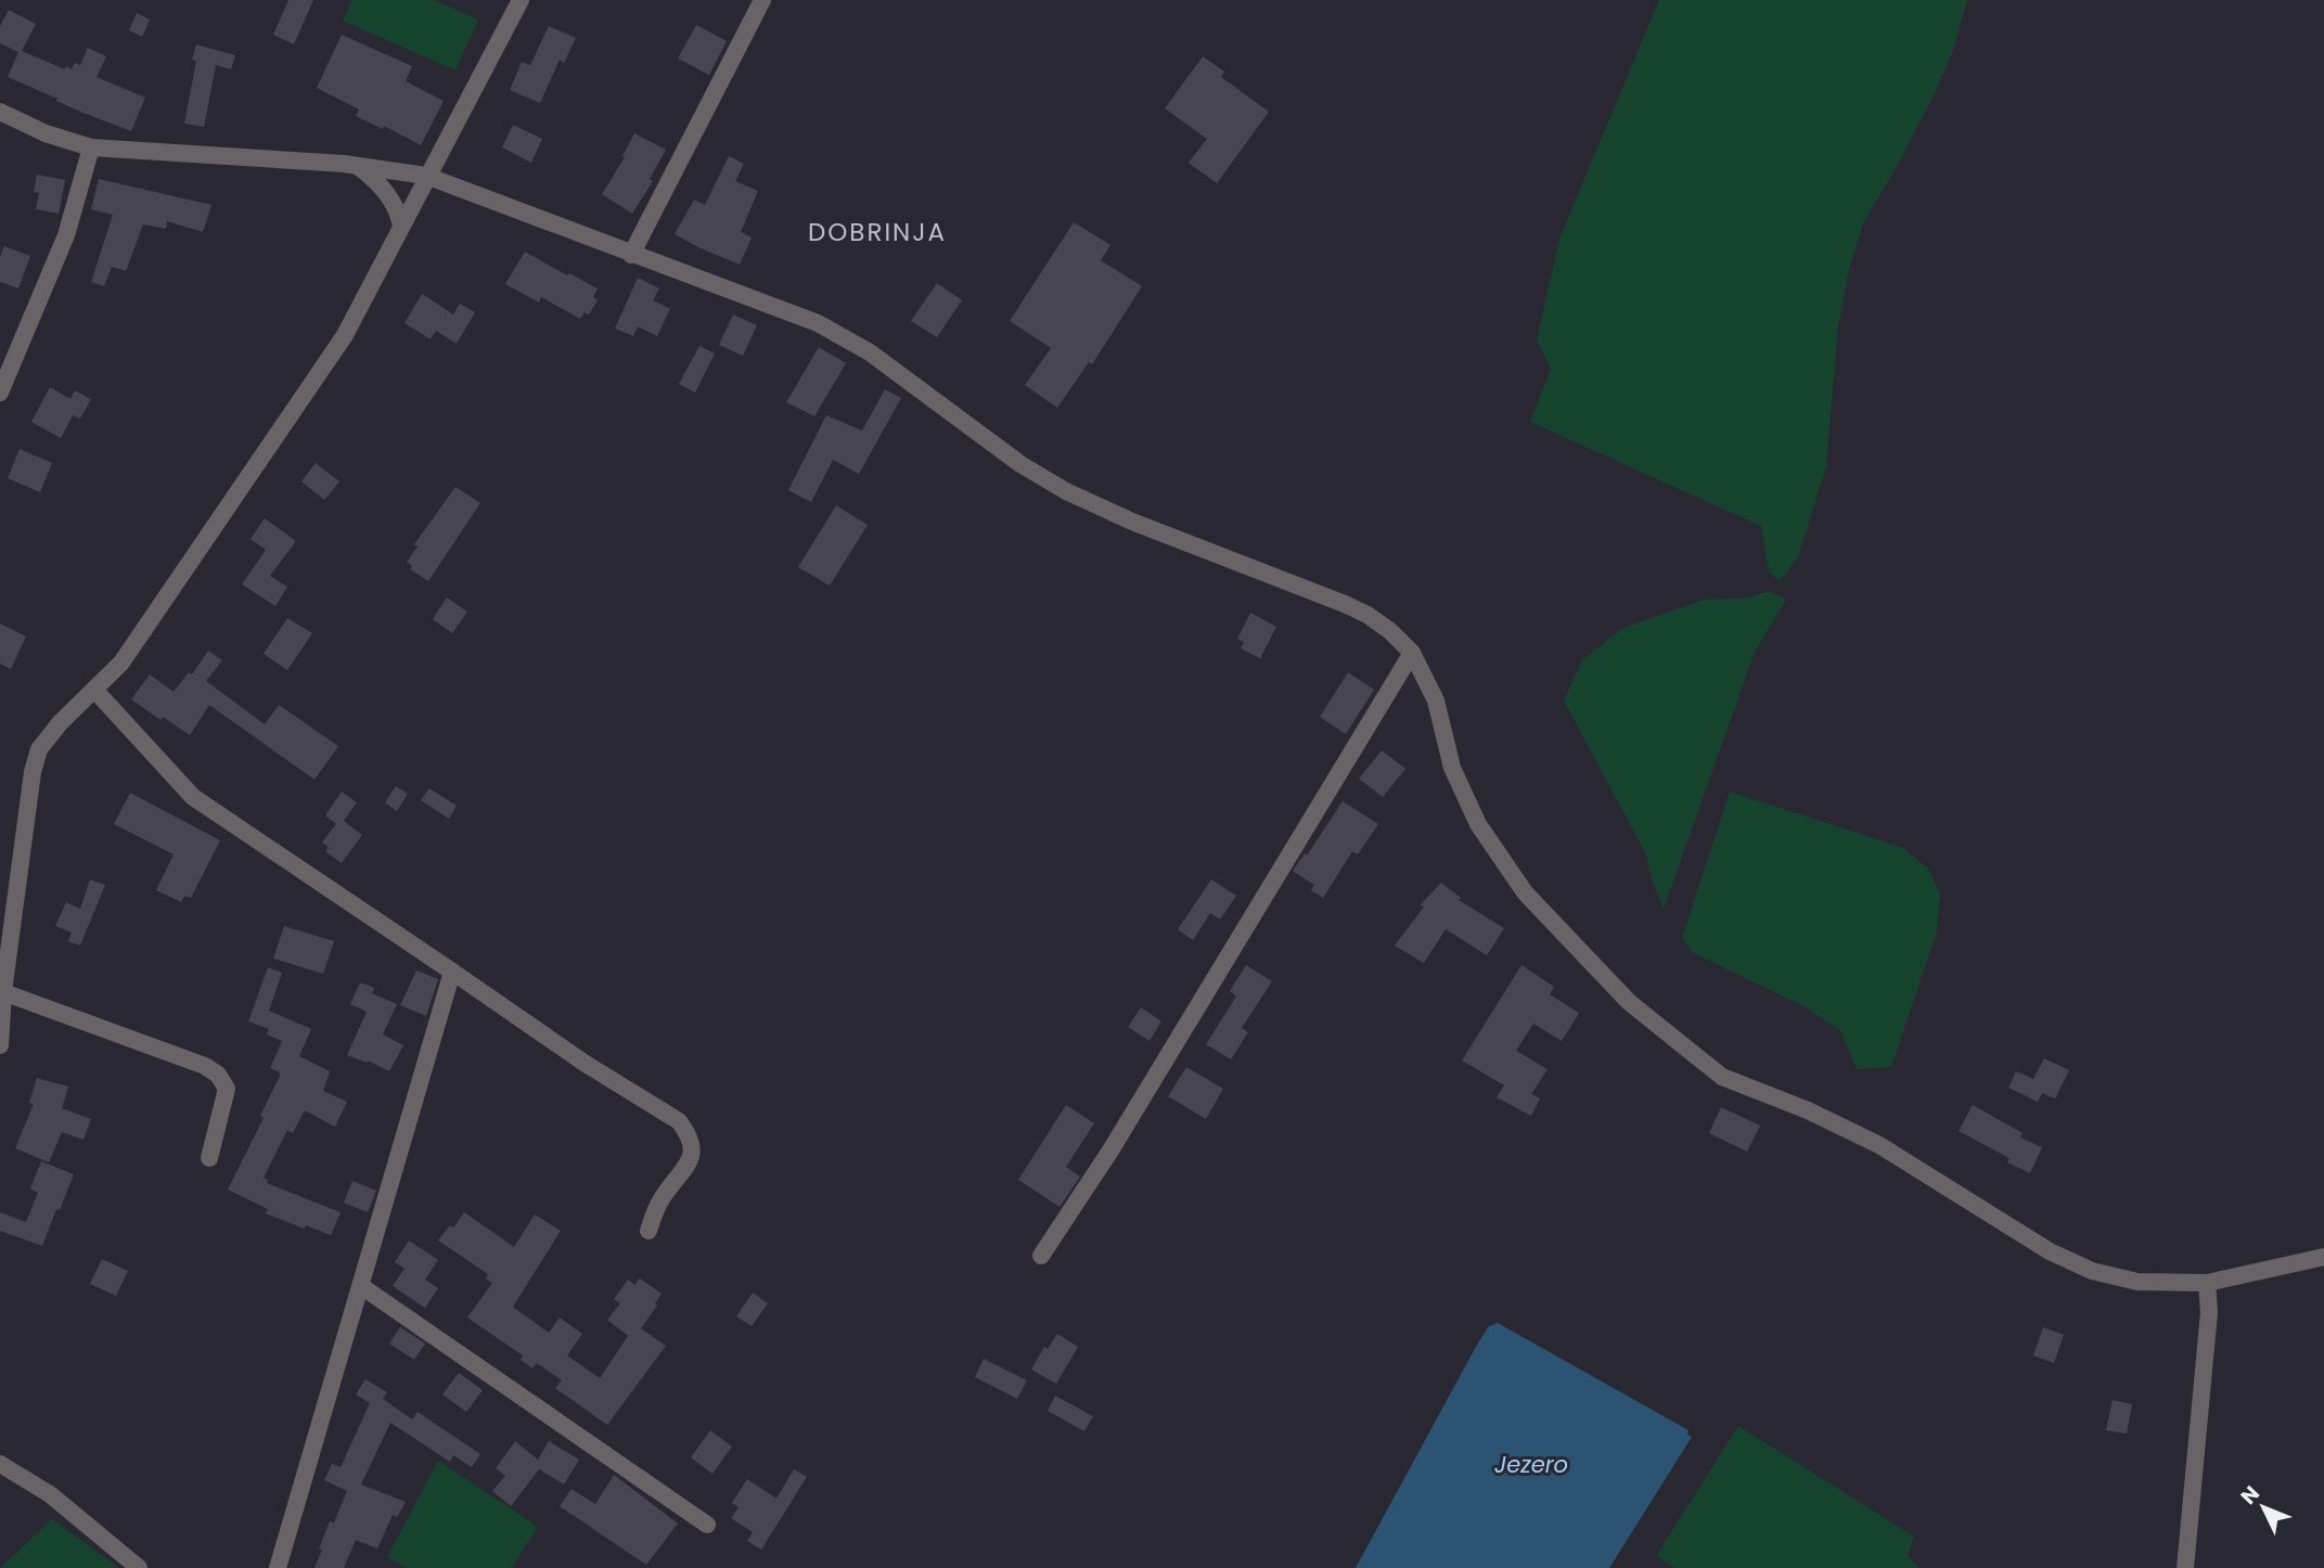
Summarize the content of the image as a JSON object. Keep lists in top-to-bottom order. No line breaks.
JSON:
{"districts":["DOBRINJA"],"water":["Jezero"],"north":"top left"}
